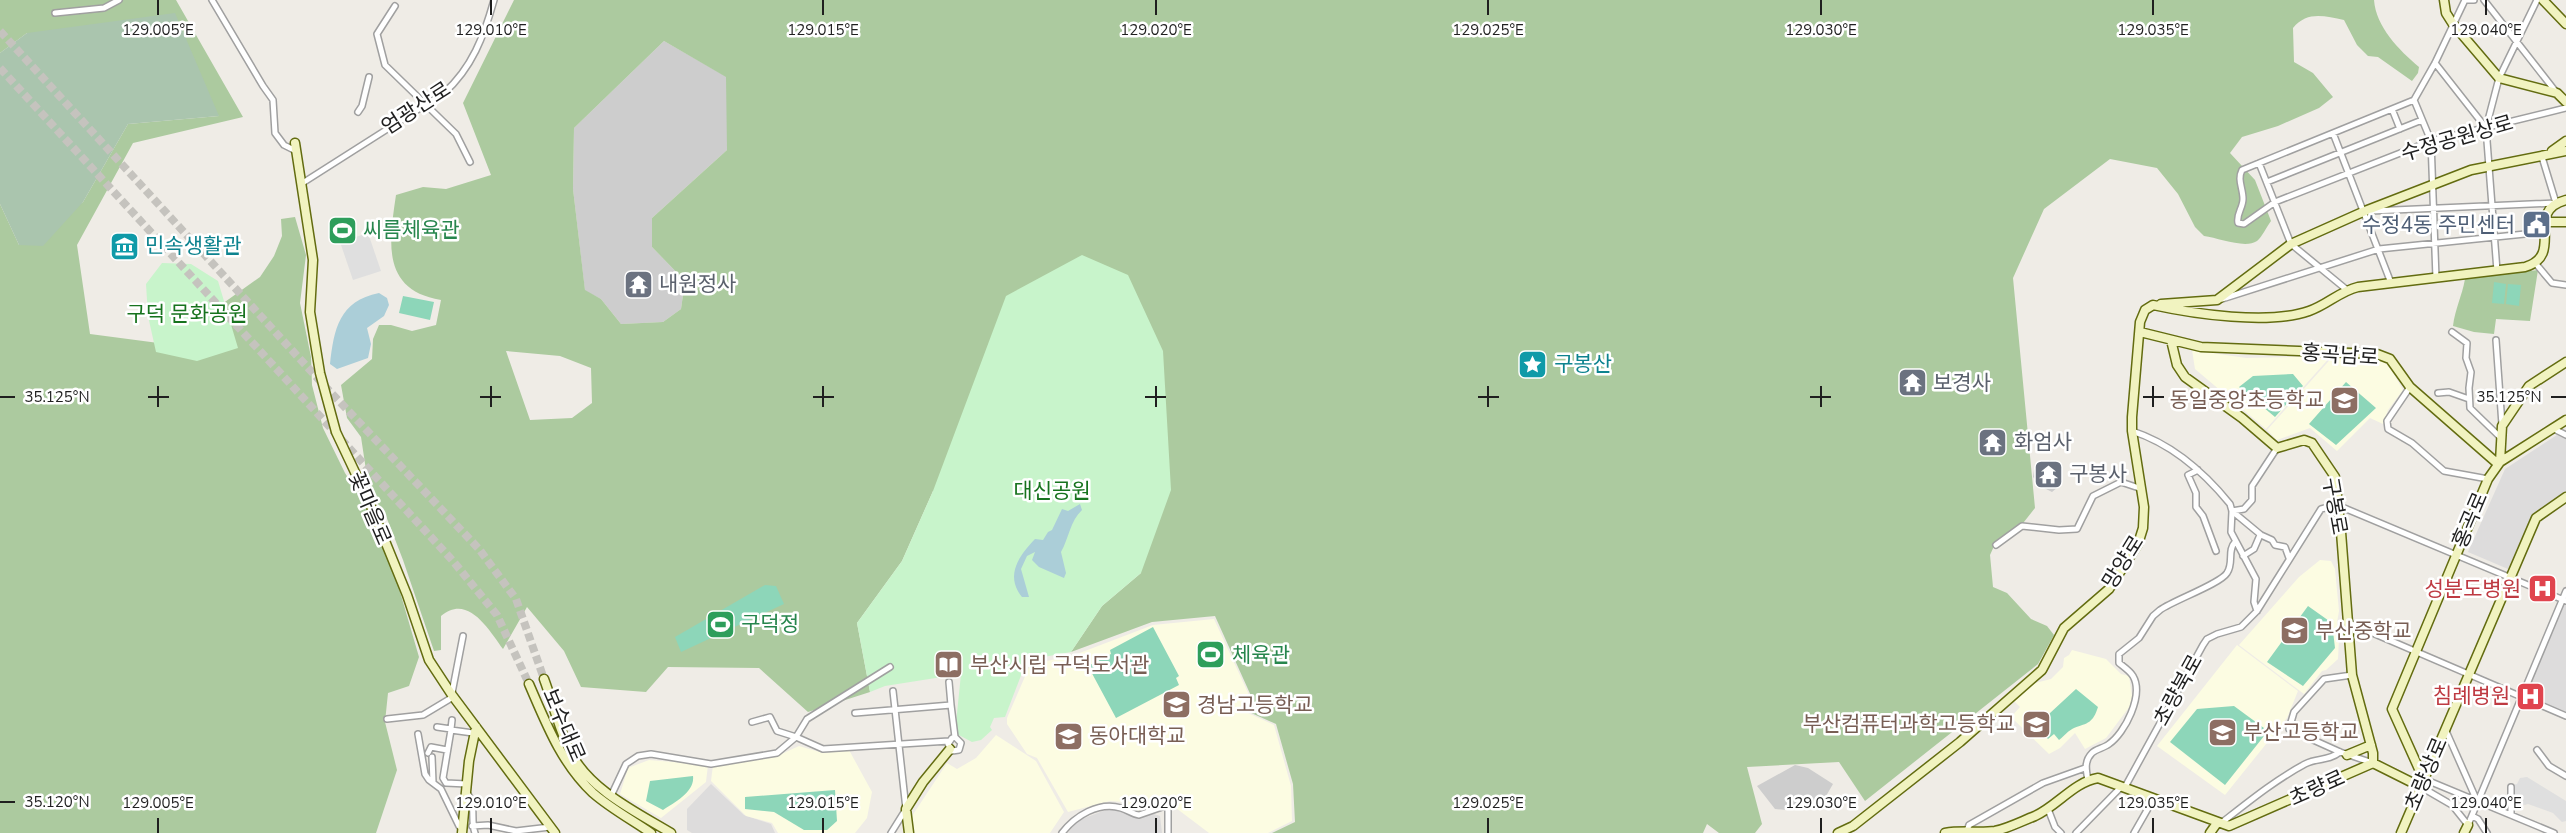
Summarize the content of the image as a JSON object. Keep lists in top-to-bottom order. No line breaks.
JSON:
{"streets":{"street":["엄광산로","수정공원상로","홍곡남로","구봉로","꽃마을로","홍곡로","망양로","초량북로","보수대로","초량상로","초량로"]},"crossings":[["엄광산로","꽃마을로"],["홍곡남로","홍곡로"],["홍곡남로","망양로"],["구봉로","초량북로"],["구봉로","초량로"],["홍곡로","초량상로"]],"parks":["구덕 문화공원","대신공원"],"places":{"public building":["수정4동 주민센터"],"sports":["씨름체육관","구덕정","체육관"],"museum":["민속생활관"],"temple":["내원정사","보경사","화엄사","구봉사"],"place":["구봉산"],"school or university":["동일중앙초등학교","부산중학교","경남고등학교","부산컴퓨터과학고등학교","부산고등학교","동아대학교"],"hospital":["성분도병원","침례병원"],"library":["부산시립 구덕도서관"]},"coordinates":["129.005°E","129.010°E","129.015°E","129.020°E","129.025°E","129.030°E","129.035°E","129.040°E","35.125°N","35.120°N"]}
